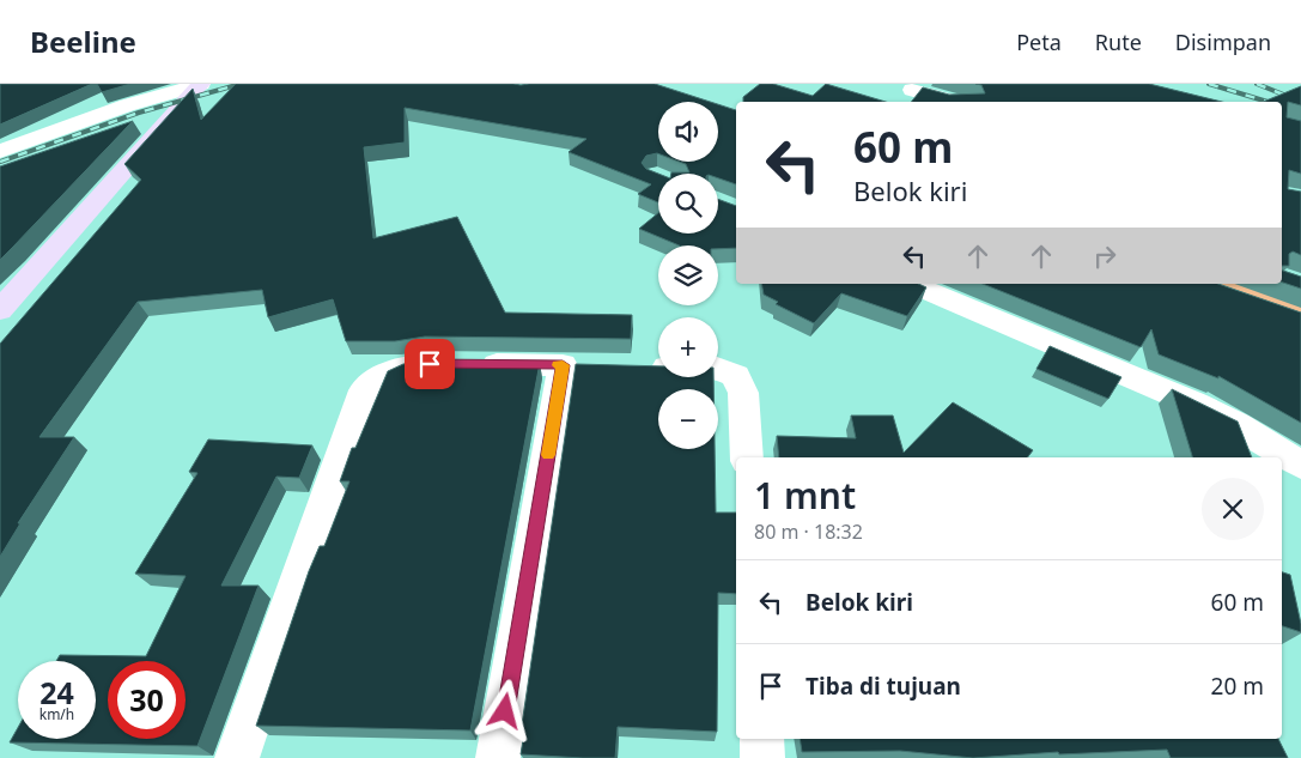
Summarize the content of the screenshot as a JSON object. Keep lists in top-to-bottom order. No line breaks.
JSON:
{"page":{"header":"Beeline","nav":["Peta","Rute","Disimpan"],"map_buttons":["+","−"],"turn":["60 m","Belok kiri"],"heading":["1 mnt","80 m · 18:32"],"list":[{"name":"Belok kiri","value":"60 m"},{"name":"Tiba di tujuan","value":"20 m"}],"speed":"24 km/h","limit":"30"}}
